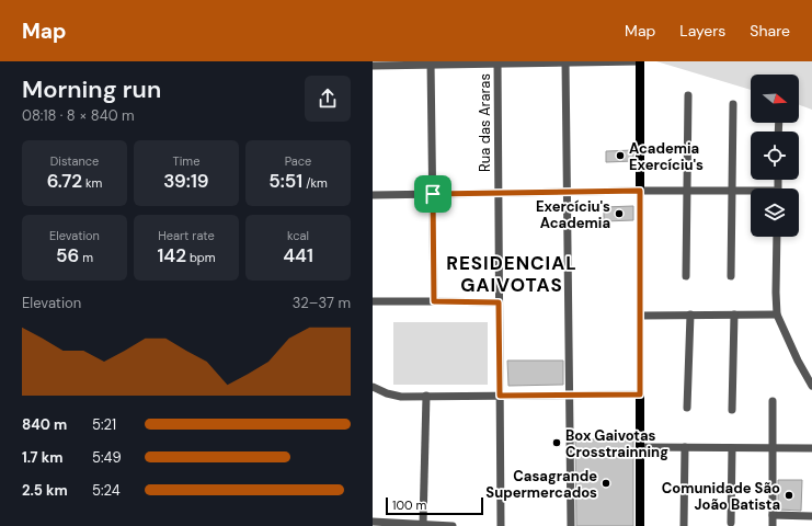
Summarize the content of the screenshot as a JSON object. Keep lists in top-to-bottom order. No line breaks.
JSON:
{"streets":{"street":["Rua das Araras"]},"districts":["RESIDENCIAL GAIVOTAS"],"places":["Academia Exercíciu's","Exercíciu's Academia","Box Gaivotas Crosstrainning","Casagrande Supermercados","Comunidade São João Batista"],"scale_bar":"100 m","north":"right","page":{"header":"Map","nav":["Map","Layers","Share"],"heading":["Morning run","08:18 · 8 × 840 m"],"stats":[["Distance","6.72 km"],["Time","39:19"],["Pace","5:51 /km"],["Elevation","56 m"],["Heart rate","142 bpm"],["kcal","441"]],"chart":["Elevation","32–37 m"],"list":[{"name":"840 m","note":"5:21"},{"name":"1.7 km","note":"5:49"},{"name":"2.5 km","note":"5:24"}],"scale":"100 m"}}
